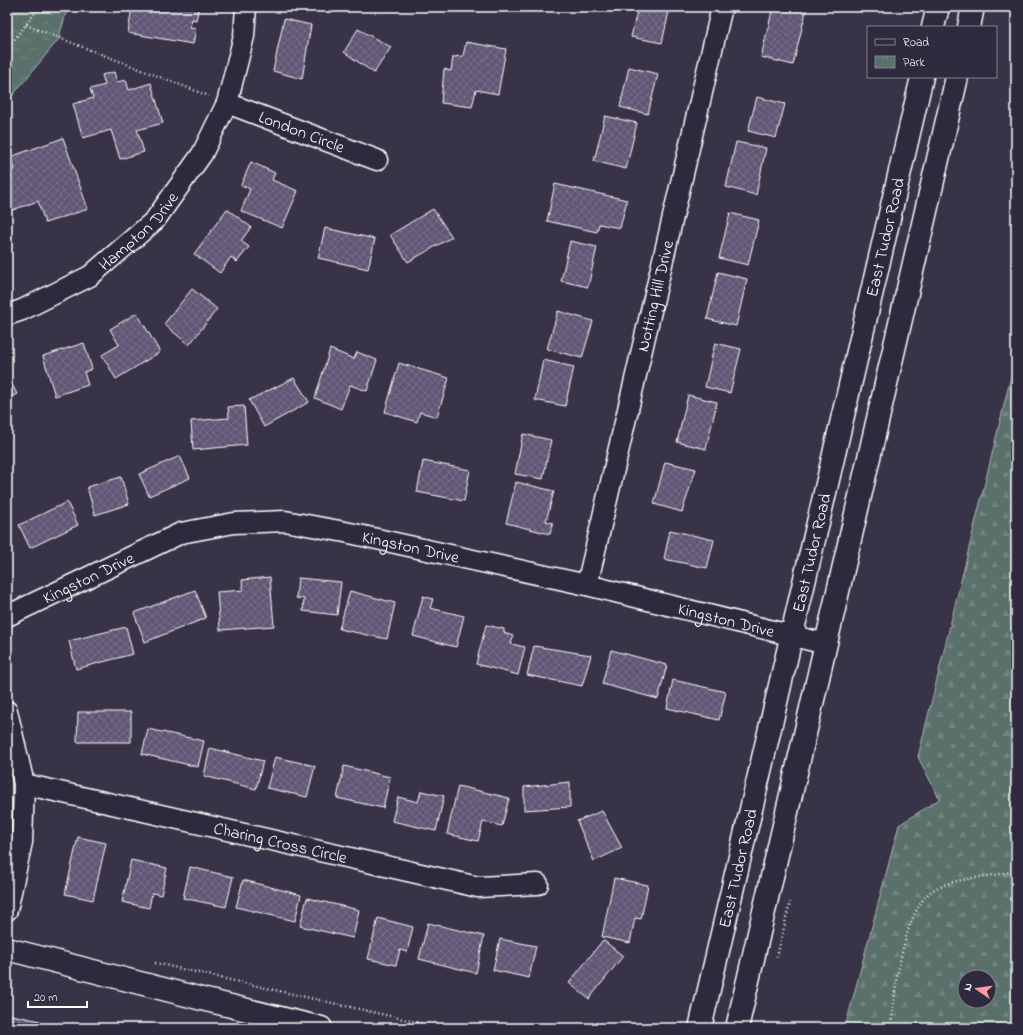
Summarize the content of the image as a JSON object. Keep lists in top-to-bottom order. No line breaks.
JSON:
{"streets":{"main road":["East Tudor Road"],"street":["London Circle","Hampton Drive","Notting Hill Drive","Kingston Drive","Charing Cross Circle"]},"crossings":[["London Circle","Hampton Drive"],["East Tudor Road","Kingston Drive"],["Notting Hill Drive","Kingston Drive"]],"legend":["Road","Park"],"scale_bar":"20 m","north":"left"}
